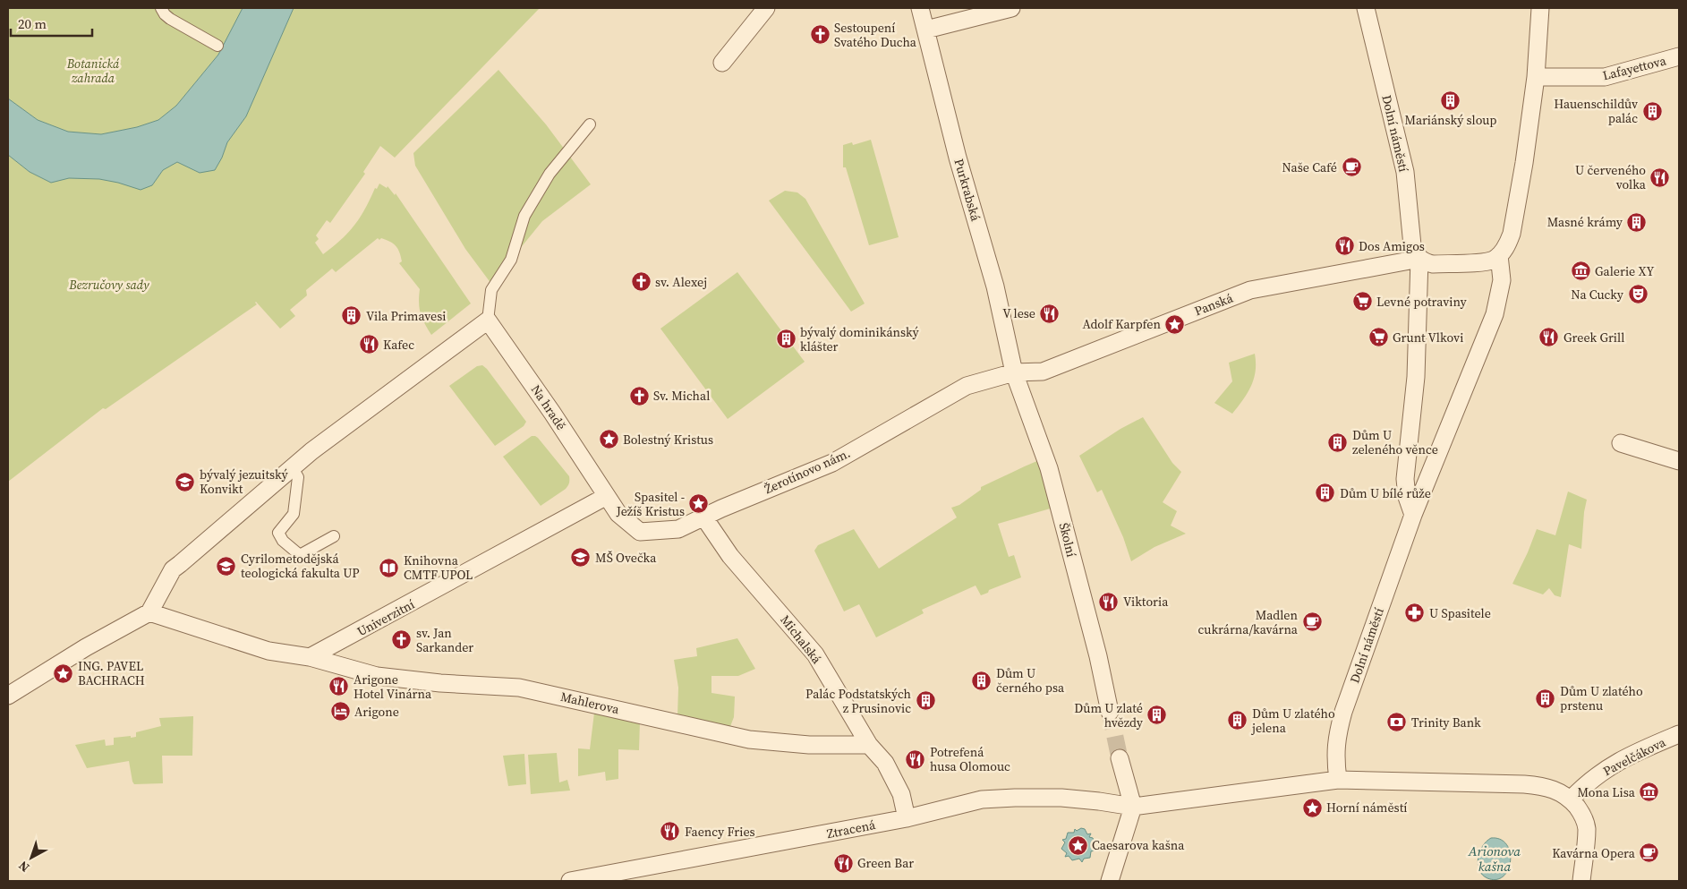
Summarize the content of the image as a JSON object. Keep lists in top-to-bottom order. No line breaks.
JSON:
{"streets":{"street":["Lafayettova","Dolní náměstí","Purkrabská","Panská","Na hradě","Žerotínovo nám.","Školní","Univerzitní","Michalská","Mahlerova","Pavelčákova","Ztracená"]},"crossings":[["Dolní náměstí","Panská"],["Purkrabská","Panská"],["Purkrabská","Žerotínovo nám."],["Purkrabská","Školní"],["Panská","Žerotínovo nám."],["Panská","Školní"],["Na hradě","Žerotínovo nám."],["Na hradě","Univerzitní"],["Žerotínovo nám.","Školní"],["Žerotínovo nám.","Univerzitní"],["Žerotínovo nám.","Michalská"],["Univerzitní","Mahlerova"],["Michalská","Mahlerova"],["Michalská","Ztracená"]],"water":["Arionova kašna"],"parks":["Botanická zahrada","Bezručovy sady"],"places":{"church":["Sestoupení Svatého Ducha","sv. Alexej","Sv. Michal","sv. Jan Sarkander"],"building":["Mariánský sloup","Hauenschildův palác","Masné krámy","Vila Primavesi","bývalý dominikánský klášter","Dům U zeleného věnce","Dům U bílé růže","Dům U černého psa","Dům U zlatého prstenu","Palác Podstatských z Prusinovic","Dům U zlaté hvězdy","Dům U zlatého jelena"],"cafe":["Naše Café","Madlen cukrárna/kavárna","Kavárna Opera"],"restaurant":["U červeného volka","Dos Amigos","V lese","Greek Grill","Kafec","Viktoria","Arigone Hotel Vinárna","Potrefená husa Olomouc","Faency Fries","Green Bar"],"museum":["Galerie XY","Mona Lisa"],"theatre":["Na Cucky"],"supermarket":["Levné potraviny","Grunt Vlkovi"],"place":["Adolf Karpfen","Bolestný Kristus","Spasitel - Ježíš Kristus","ING. PAVEL BACHRACH","Horní náměstí","Caesarova kašna"],"school or university":["bývalý jezuitský Konvikt","MŠ Ovečka","Cyrilometodějská teologická fakulta UP"],"library":["Knihovna CMTF UPOL"],"pharmacy":["U Spasitele"],"hotel":["Arigone"],"bank":["Trinity Bank"]},"scale_bar":"20 m","north":"bottom left"}
